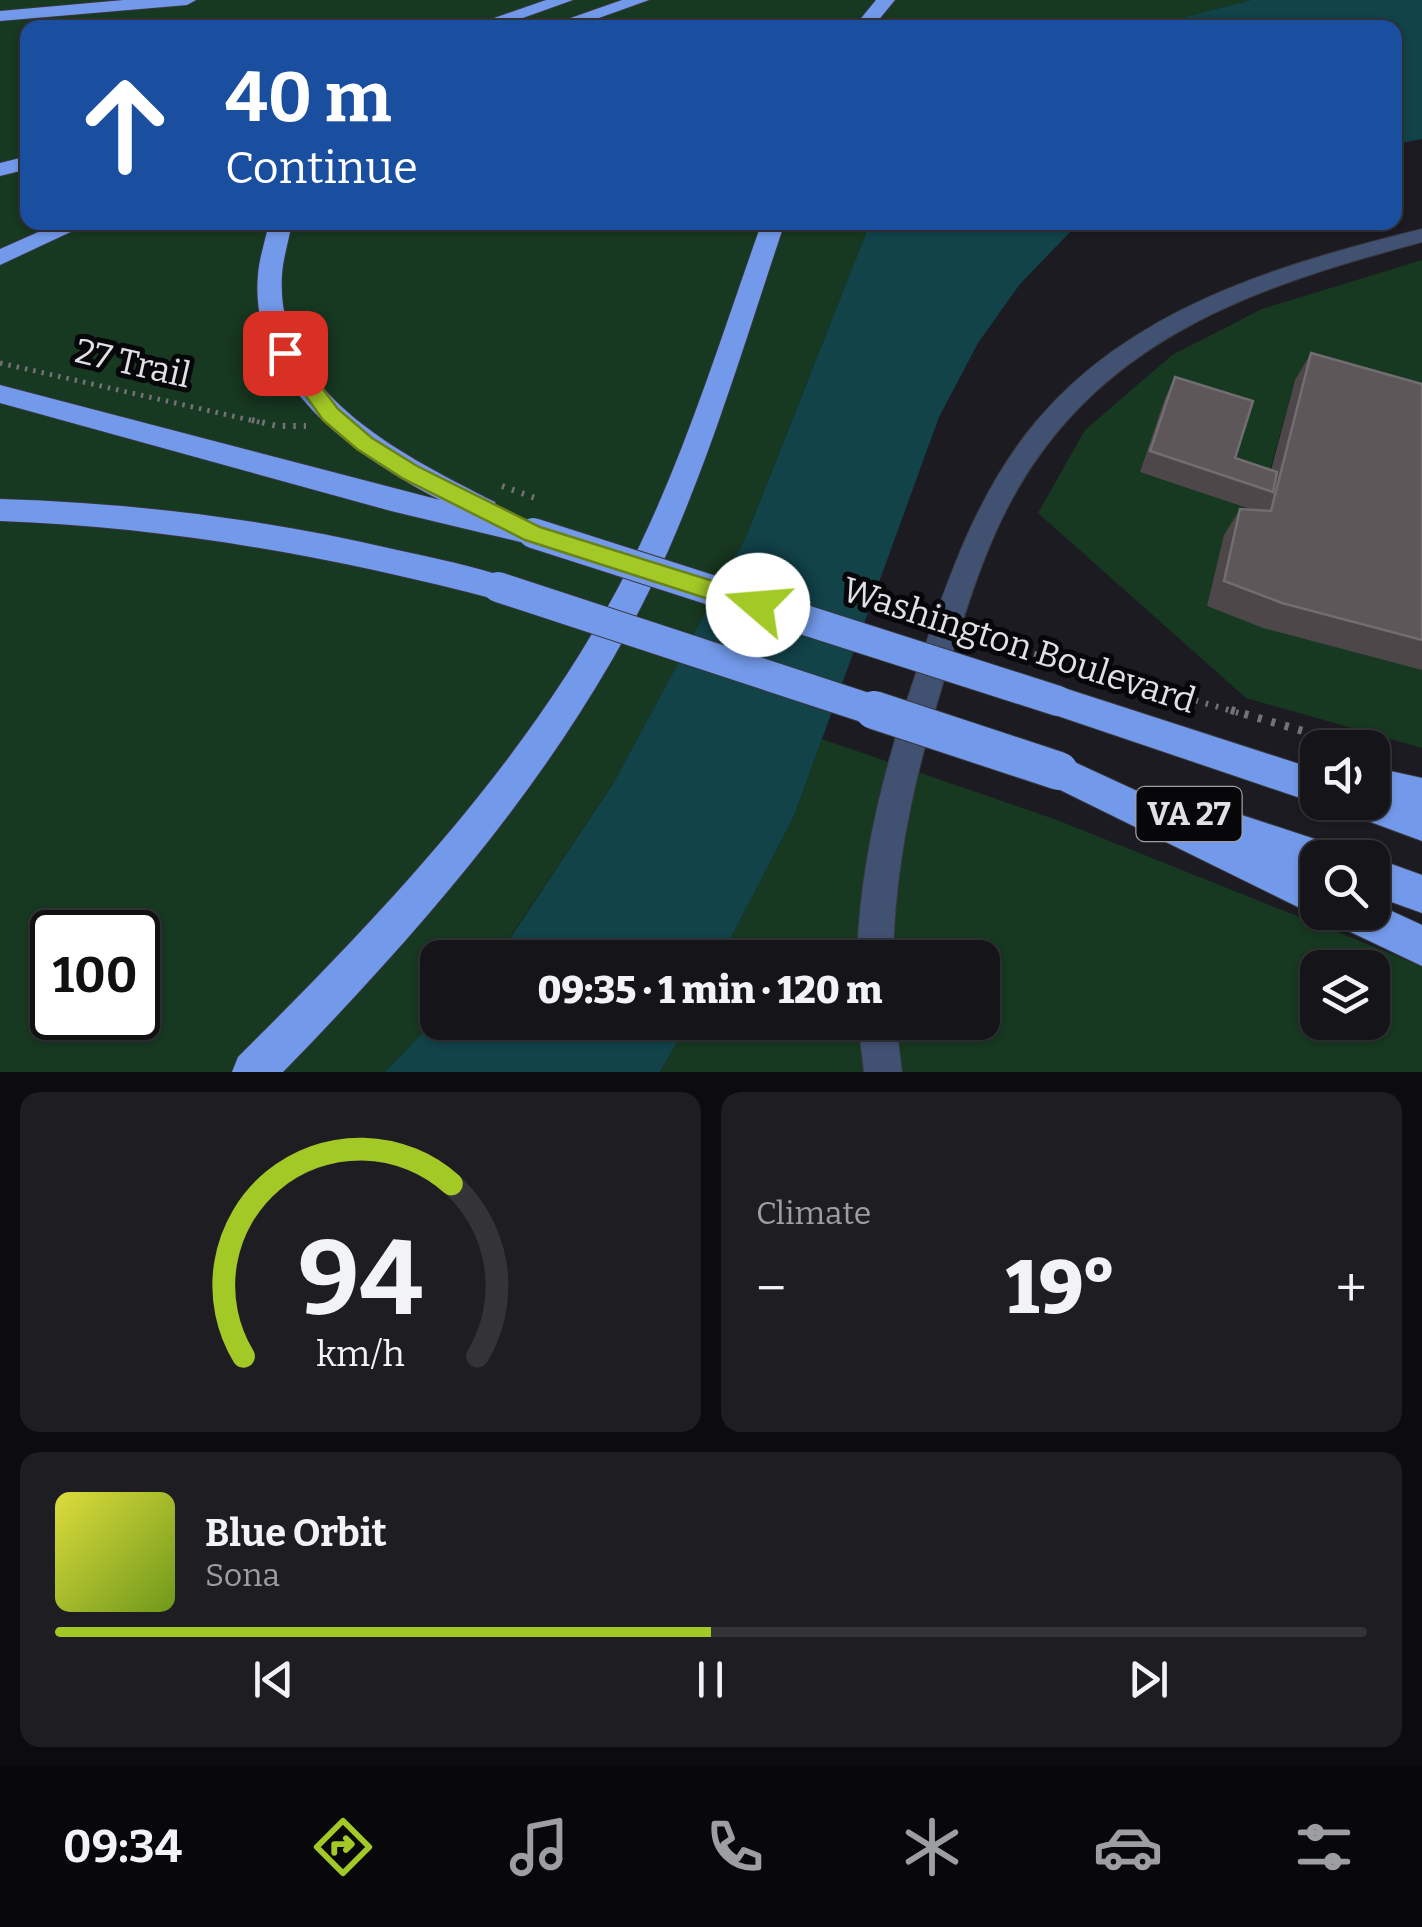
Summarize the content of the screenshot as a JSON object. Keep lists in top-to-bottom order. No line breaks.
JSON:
{"streets":{"highway":["Washington Boulevard","VA 27"],"path":["27 Trail"]},"page":{"turn":["40 m","Continue"],"limit":"100","trip":"09:35 · 1 min · 120 m","tile":"Climate","heat":["−","19°","+"],"song":["Blue Orbit","Sona"],"tabs":"09:34","gauge":["94","km/h"]}}
